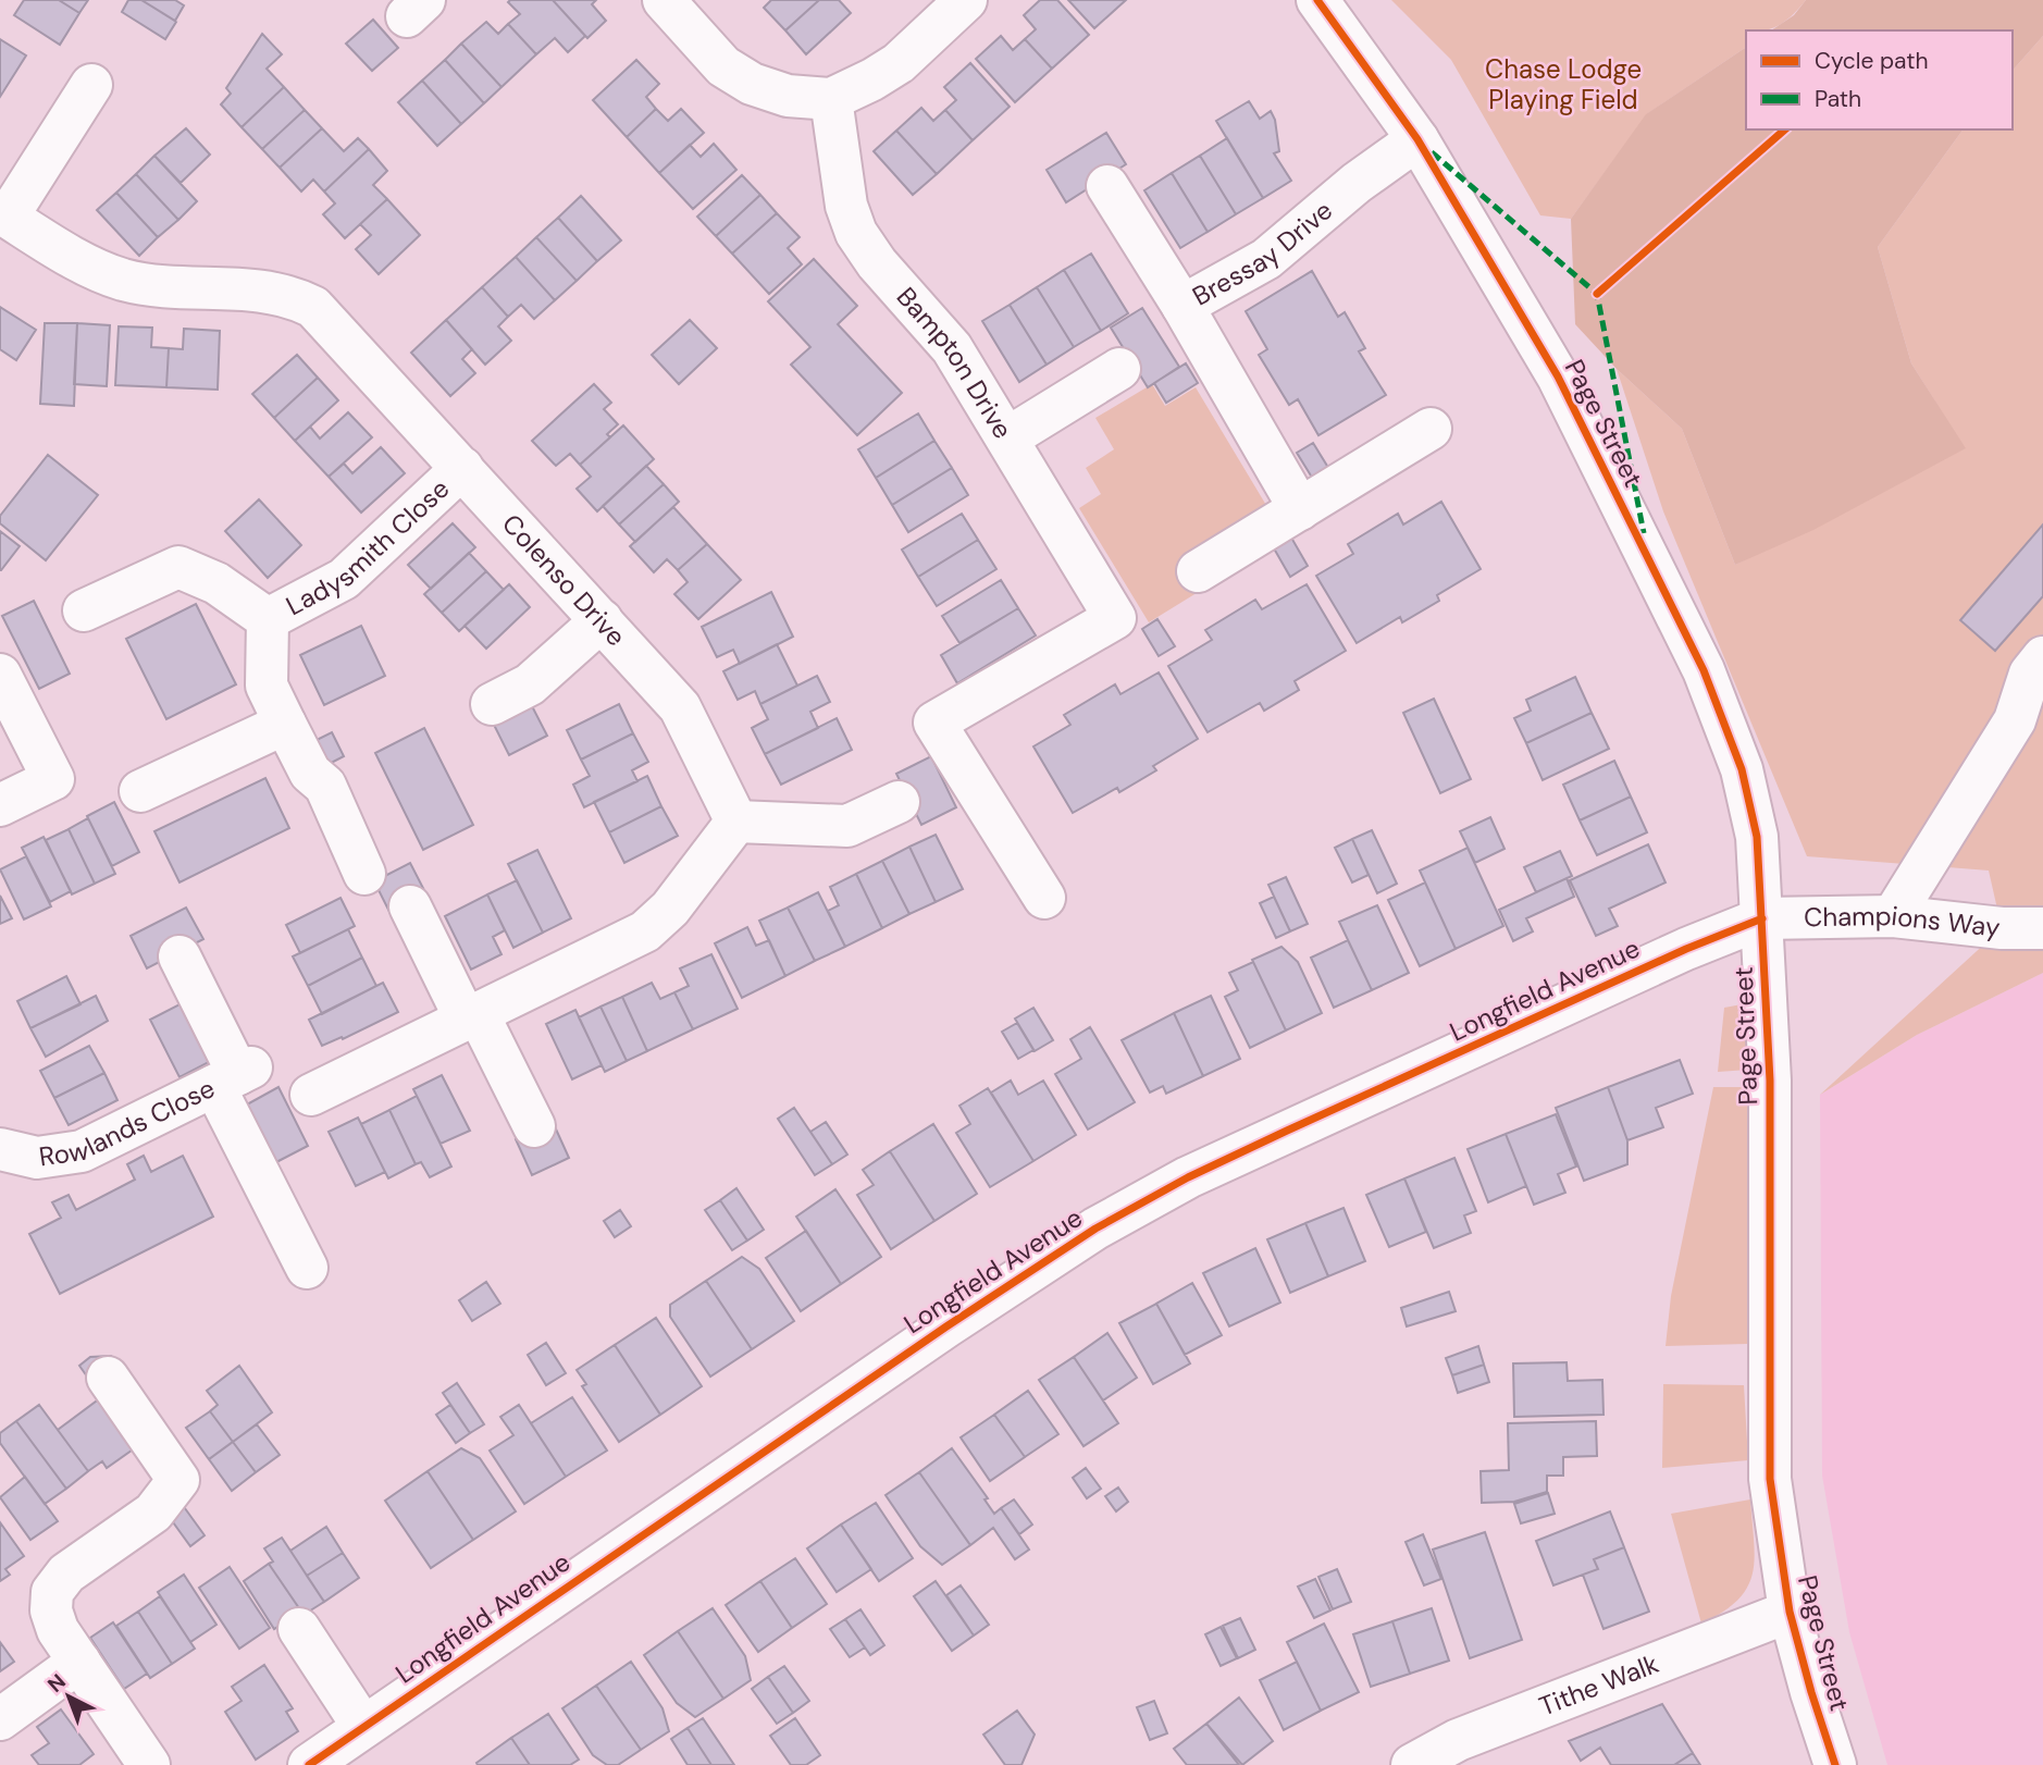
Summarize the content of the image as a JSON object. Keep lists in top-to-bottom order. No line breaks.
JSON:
{"streets":{"street":["Bressay Drive","Bampton Drive","Page Street","Ladysmith Close","Colenso Drive","Champions Way","Longfield Avenue","Rowlands Close","Tithe Walk"]},"crossings":[["Bressay Drive","Page Street"],["Page Street","Champions Way"],["Page Street","Longfield Avenue"],["Page Street","Tithe Walk"],["Ladysmith Close","Colenso Drive"],["Champions Way","Longfield Avenue"]],"parks":["Chase Lodge Playing Field"],"legend":["Cycle path","Path"],"north":"top left"}
